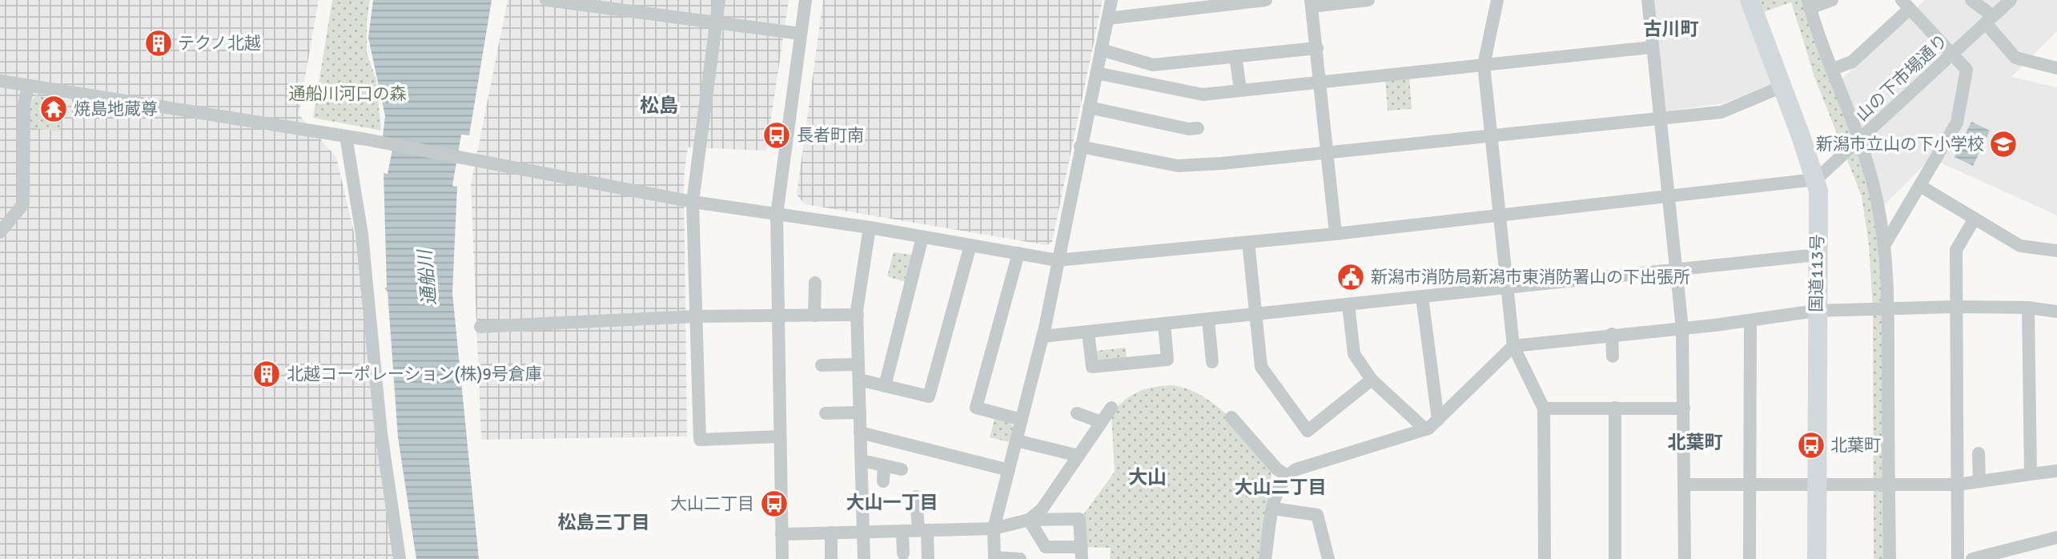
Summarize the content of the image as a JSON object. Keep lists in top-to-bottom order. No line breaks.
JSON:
{"streets":{"highway":["国道113号"],"street":["山の下市場通り"]},"crossings":[["山の下市場通り","国道113号"]],"districts":["古川町","松島","北葉町","大山","大山二丁目","大山一丁目","松島三丁目"],"water":["通船川"],"parks":["通船川河口の森"],"places":{"building":["テクノ北越","北越コーポレーション(株)9号倉庫"],"temple":["焼島地蔵尊"],"bus stop":["長者町南","北葉町","大山二丁目"],"school or university":["新潟市立山の下小学校"],"public building":["新潟市消防局新潟市東消防署山の下出張所"]}}
